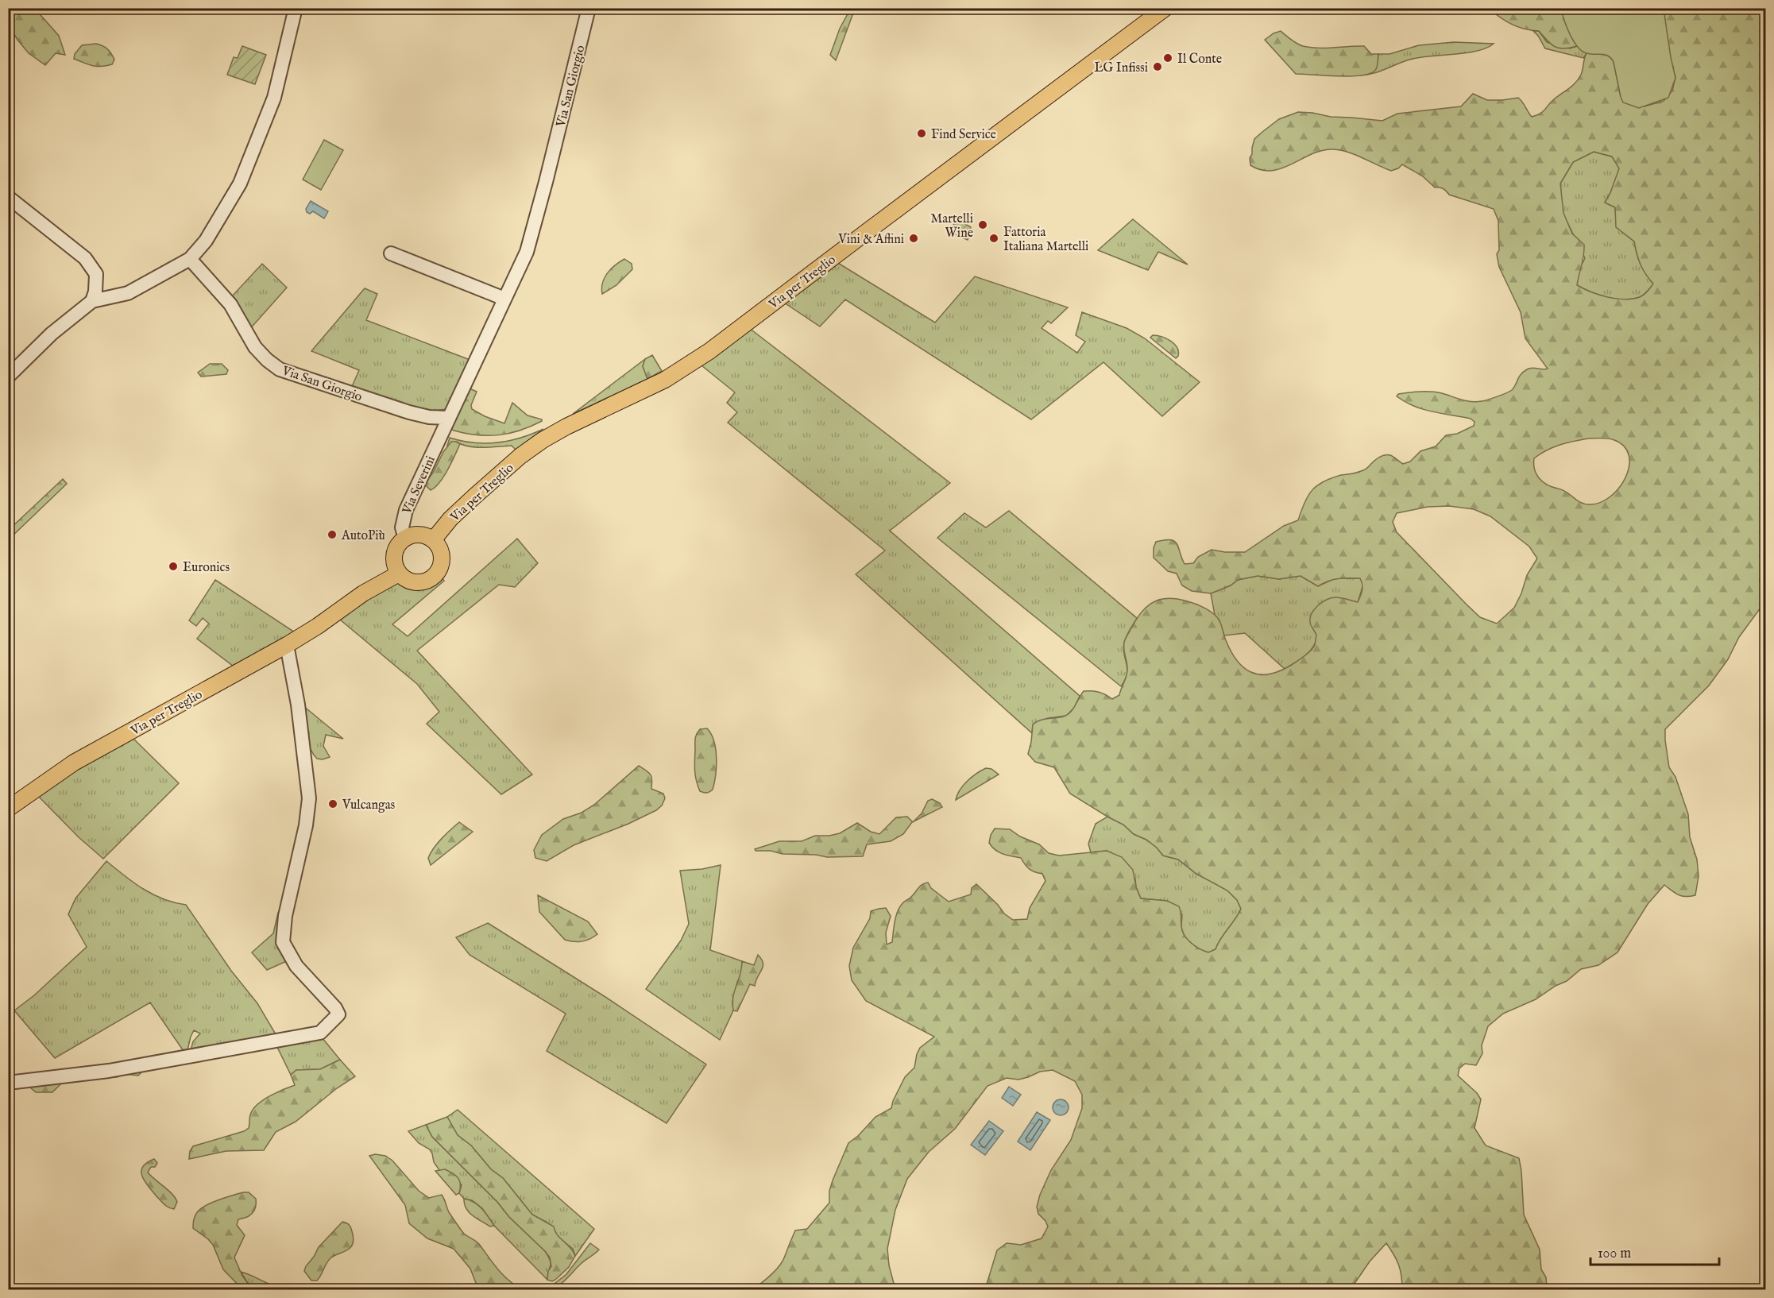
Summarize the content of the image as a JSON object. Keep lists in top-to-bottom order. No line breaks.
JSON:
{"streets":{"main road":["Via per Treglio"],"street":["Via San Giorgio","Via Severini"]},"crossings":[["Via San Giorgio","Via Severini"],["Via per Treglio","Via Severini"]],"places":["Il Conte","LG Infissi","Find Service","Martelli Wine","Vini & Affini","Fattoria Italiana Martelli","AutoPiù","Euronics","Vulcangas"],"scale_bar":"100 m"}
